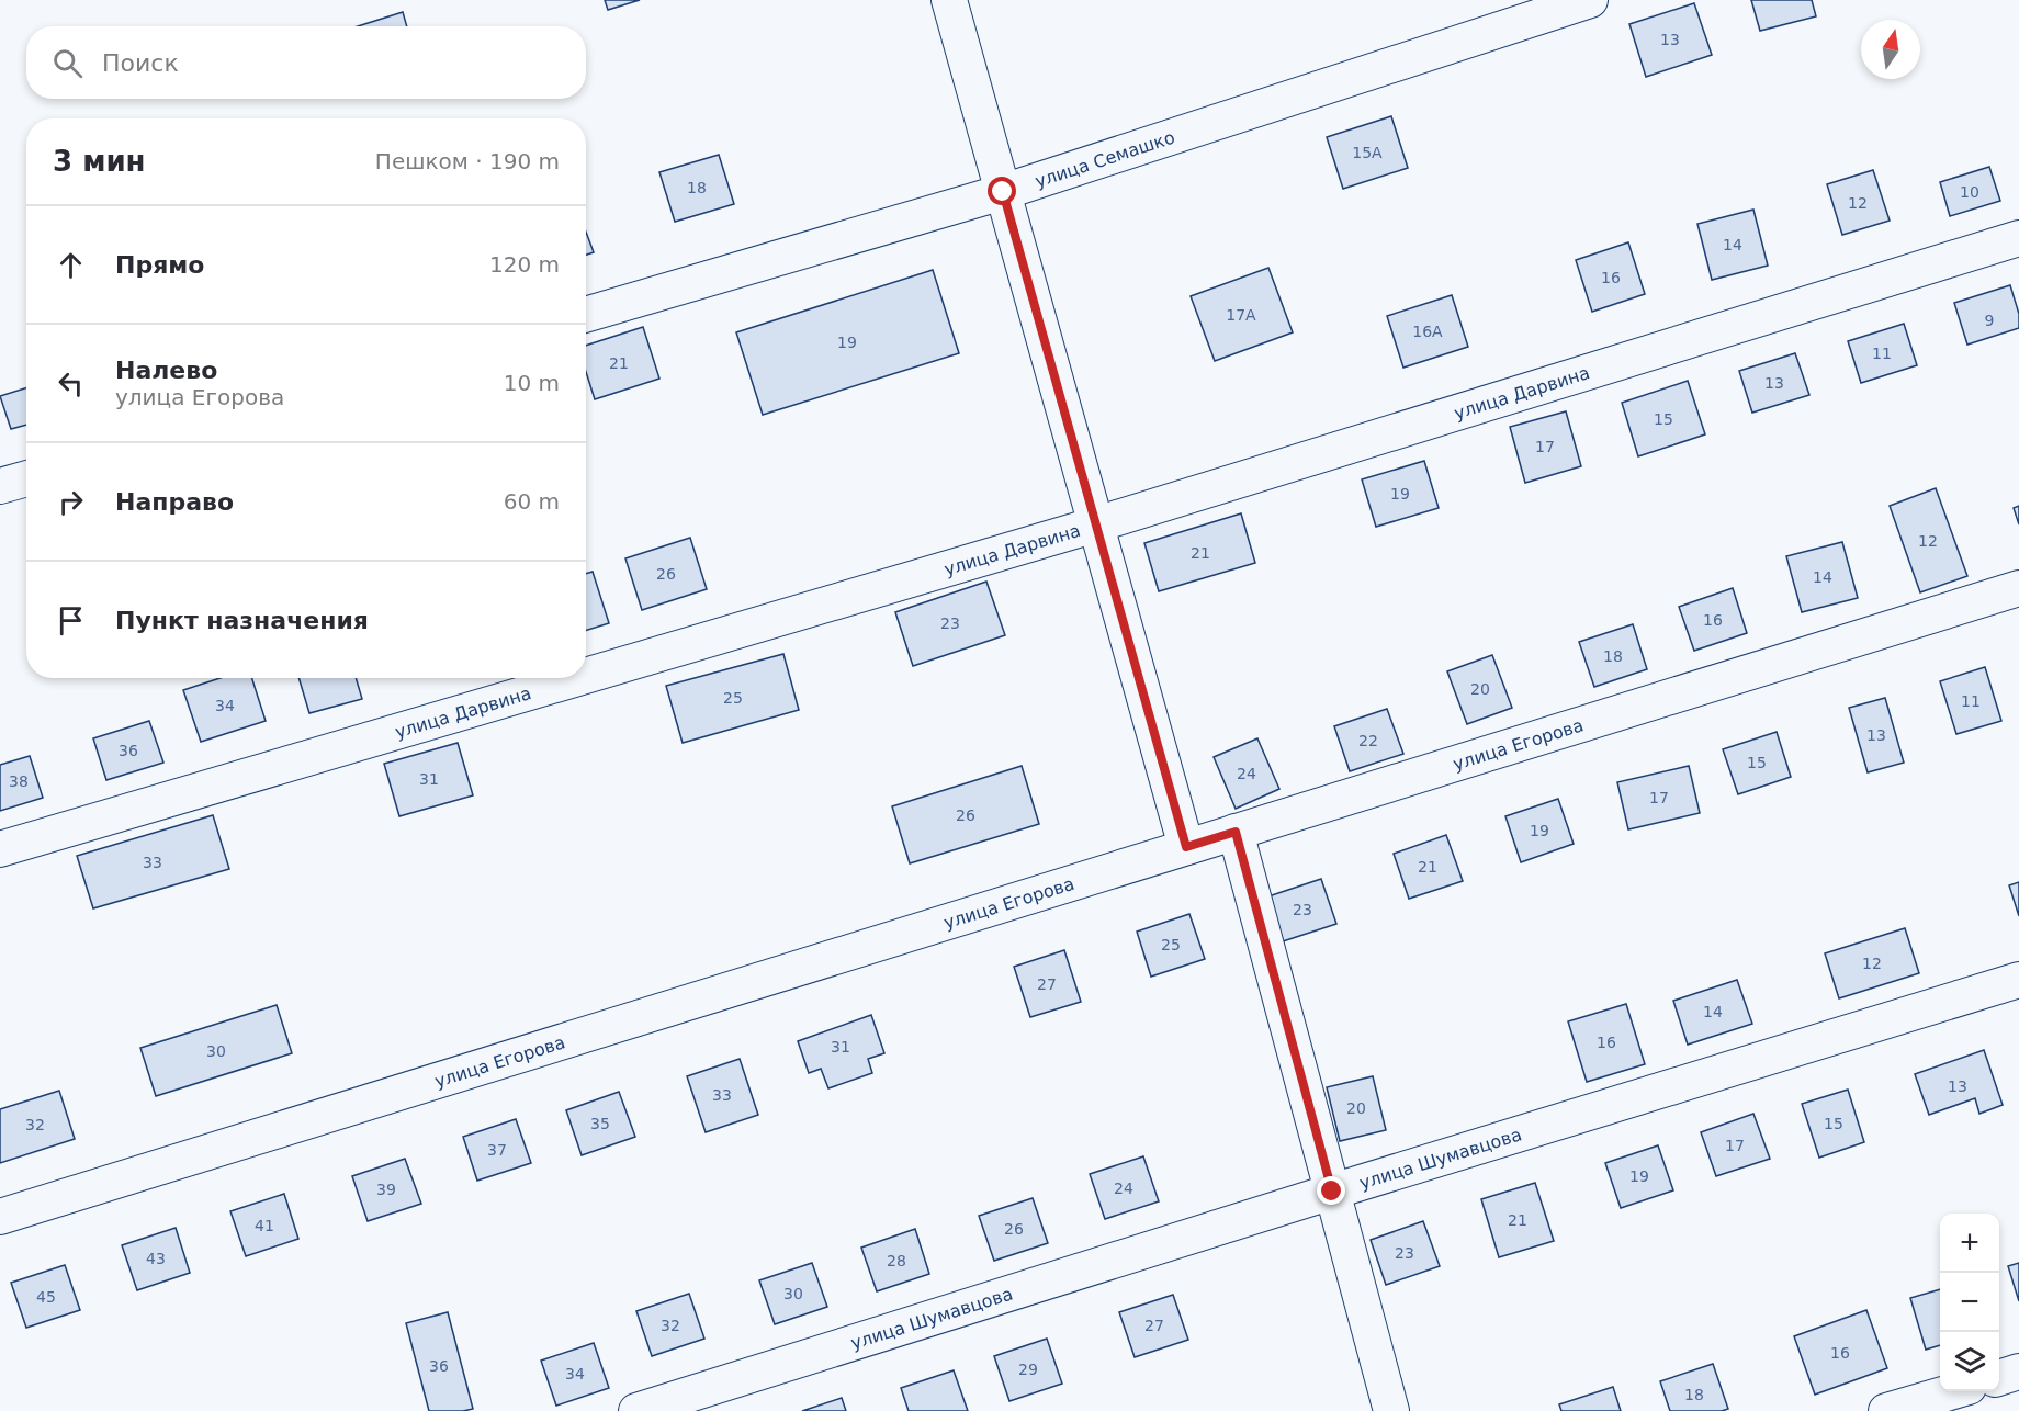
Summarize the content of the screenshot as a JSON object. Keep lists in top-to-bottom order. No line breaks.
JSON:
{"streets":{"street":["улица Семашко","улица Дарвина","улица Егорова","улица Шумавцова"]},"house_numbers":["13","15А","18","10","12","14","16","17А","9","16А","19","11","21","13","15","17","19","12","21","26","14","16","23","18","20","25","11","34","13","22","36","15","24","31","38","17","26","19","33","21","23","25","12","27","14","16","31","30","13","33","20","35","15","32","17","37","19","24","39","21","41","26","23","43","28","30","45","32","27","16","36","29","34","18"],"north":"top","page":{"search":"Поиск","heading":["3 мин","Пешком · 190 m"],"list":[["Прямо","120 m"],["Налево","улица Егорова","10 m"],["Направо","60 m"],"Пункт назначения"],"map_buttons":["+","−"]}}
